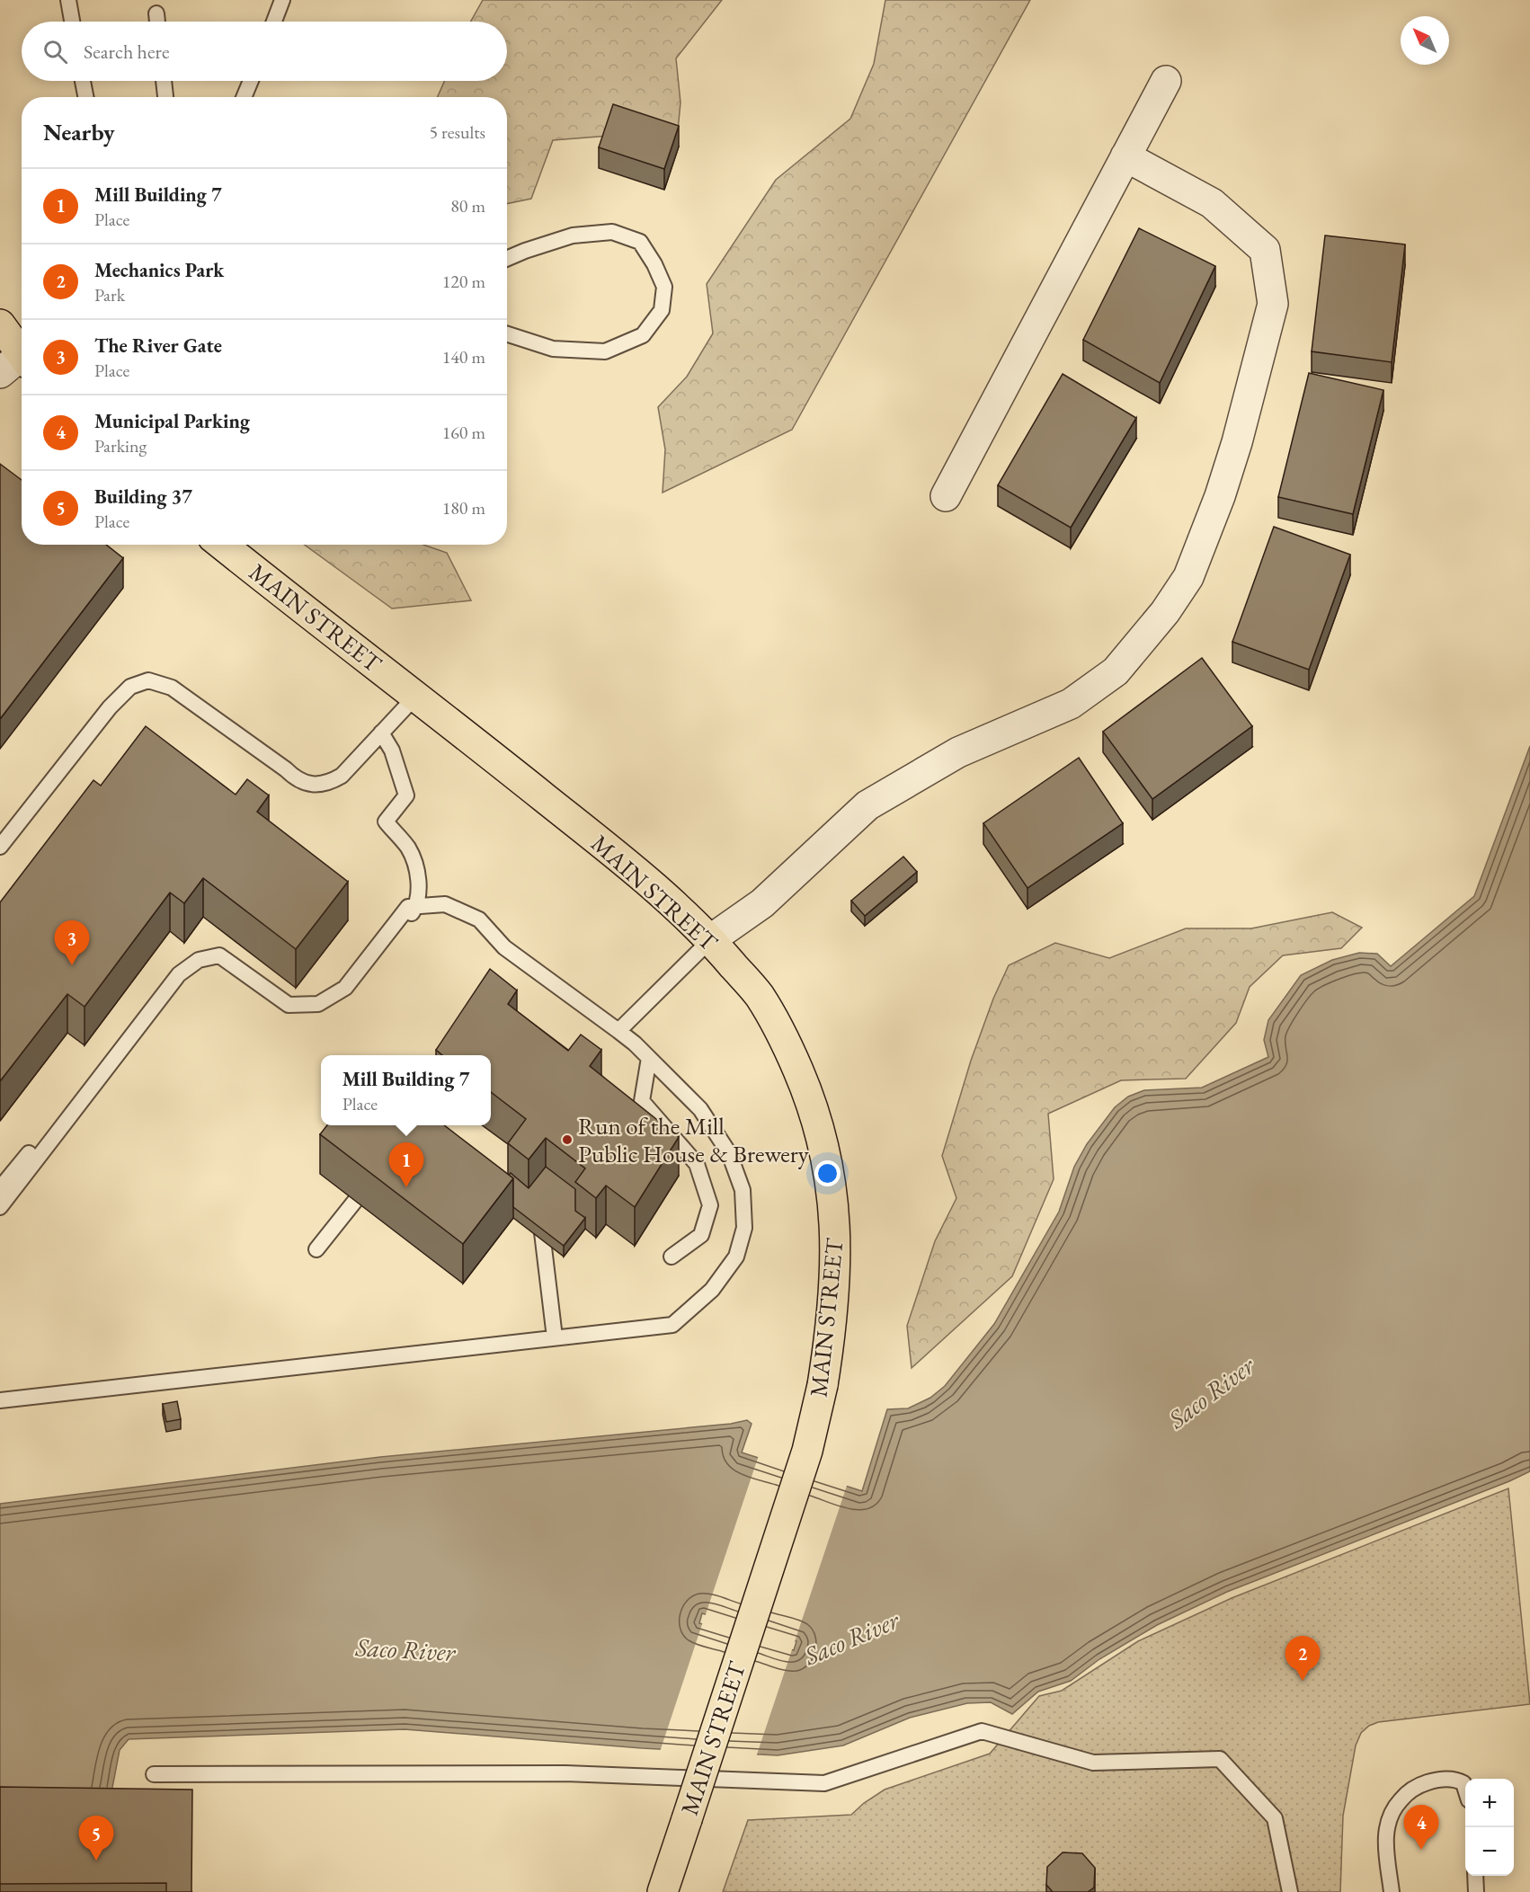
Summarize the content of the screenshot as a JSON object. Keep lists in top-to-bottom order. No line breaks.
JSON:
{"streets":{"main road":["MAIN STREET"]},"water":["Saco River"],"places":["Run of the Mill Public House & Brewery"],"north":"top left","page":{"search":"Search here","heading":["Nearby","5 results"],"list":[{"mark":"1","name":"Mill Building 7","note":"Place","value":"80 m"},{"mark":"2","name":"Mechanics Park","note":"Park","value":"120 m"},{"mark":"3","name":"The River Gate","note":"Place","value":"140 m"},{"mark":"4","name":"Municipal Parking","note":"Parking","value":"160 m"},{"mark":"5","name":"Building 37","note":"Place","value":"180 m"}],"pins":["3","1","2","4","5"],"popup":["Mill Building 7","Place"],"map_buttons":["+","−"]}}
